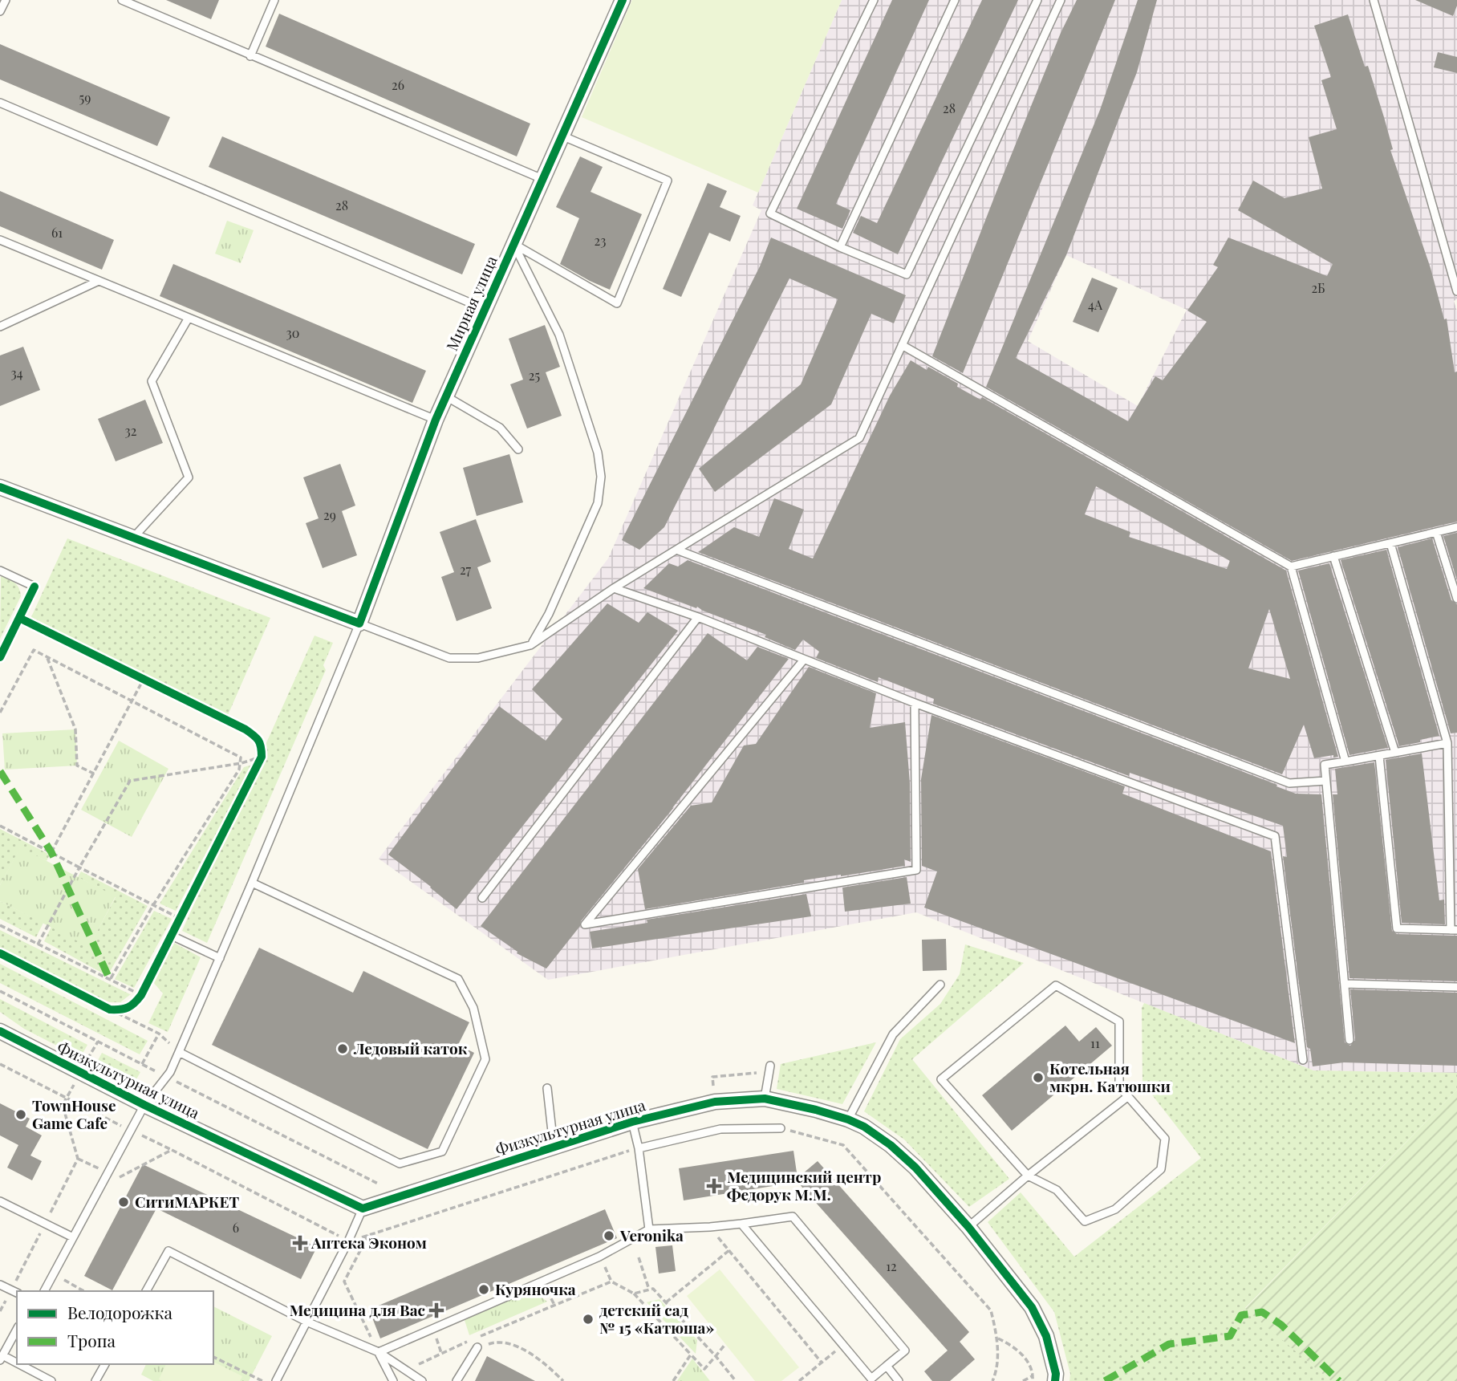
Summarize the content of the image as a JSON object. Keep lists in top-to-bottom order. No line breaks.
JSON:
{"streets":{"street":["Мирная улица","Физкультурная улица"]},"places":{"other":["Ледовый каток","Котельная мкрн. Катюшки","TownHouse Game Cafe","СитиМАРКЕТ","Veronika","Куряночка","детский сад № 15 «Катюша»"],"health":["Медицинский центр Федорук М.М.","Аптека Эконом","Медицина для Вас"]},"house_numbers":["26","59","28","28","61","23","2Б","4А","30","34","25","32","29","27","11","6","12"],"legend":["Велодорожка","Тропа"]}
